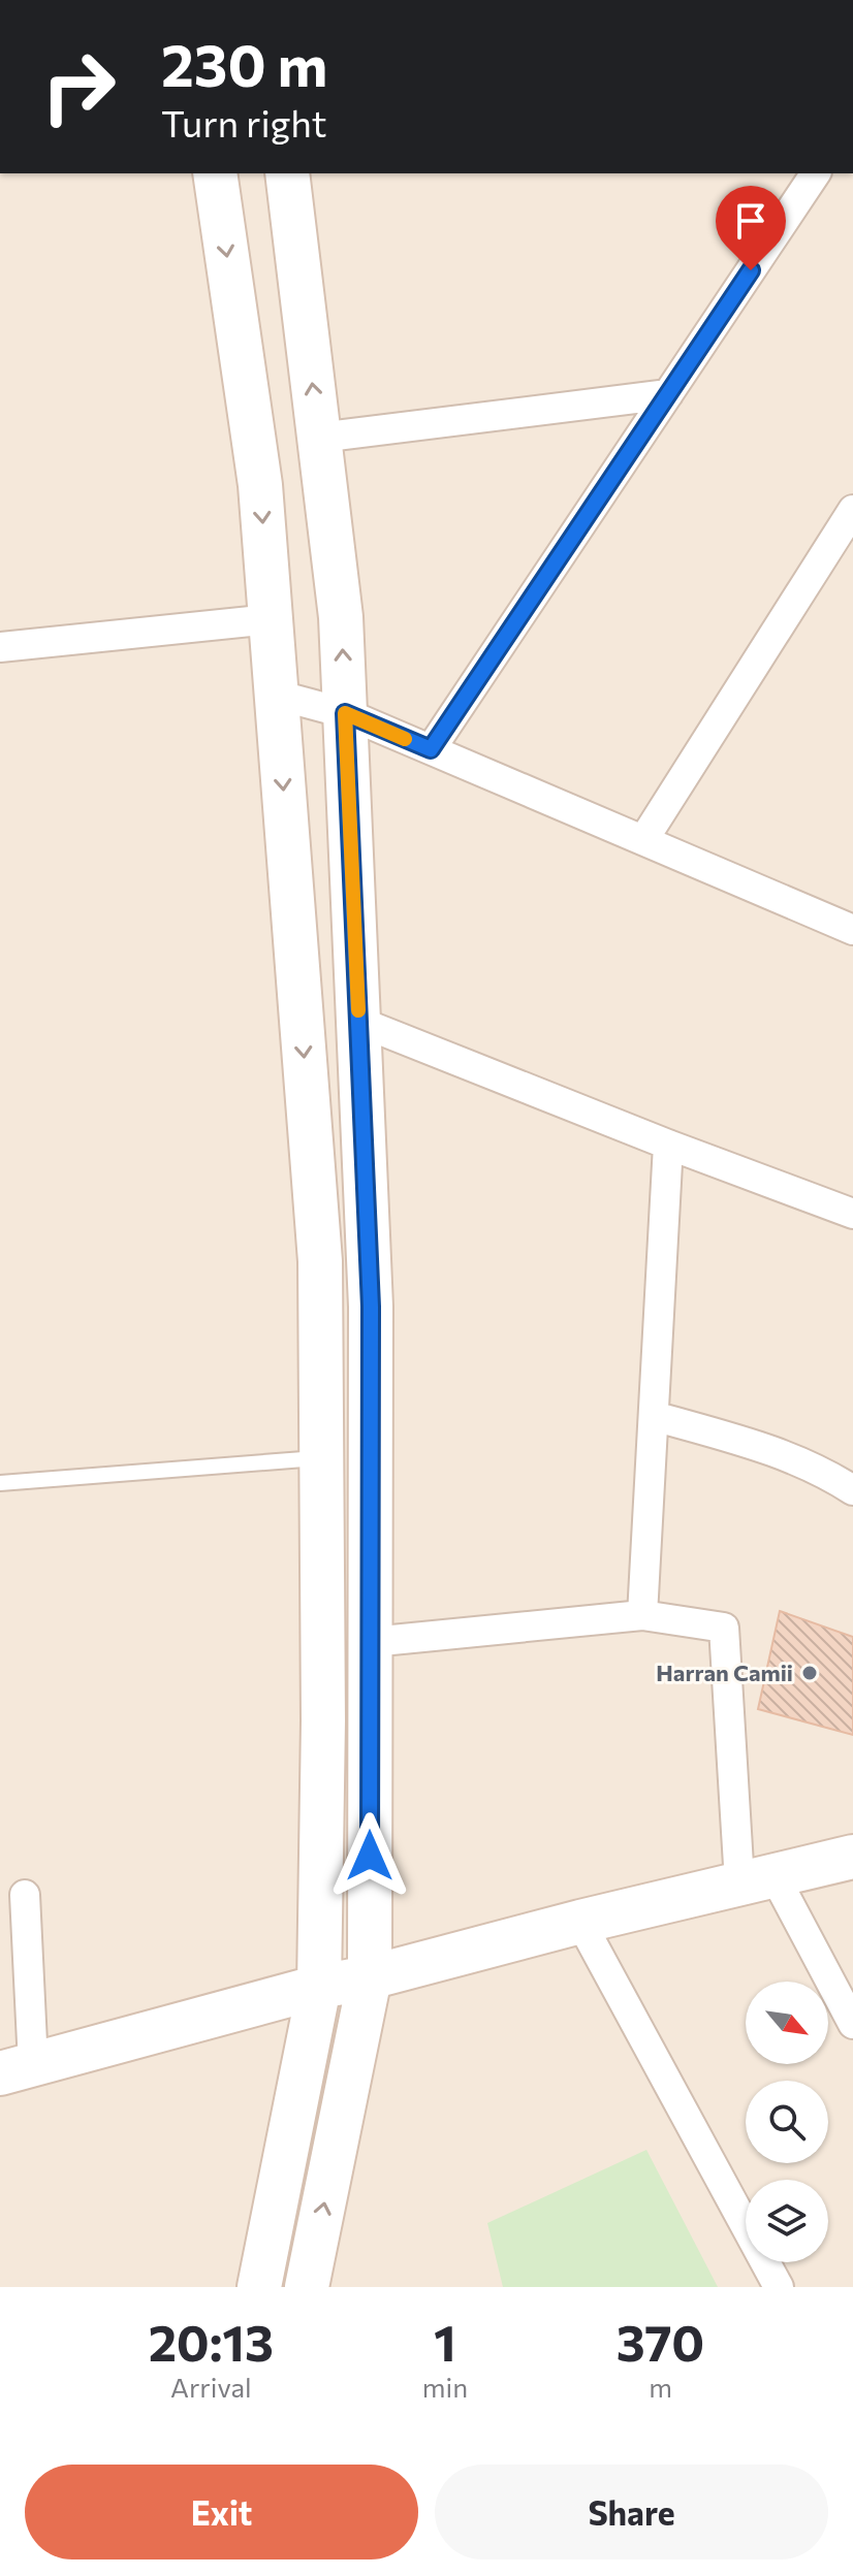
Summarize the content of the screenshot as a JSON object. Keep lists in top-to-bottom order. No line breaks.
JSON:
{"places":["Harran Camii"],"north":"bottom right","page":{"turn":["230 m","Turn right"],"eta":["20:13","Arrival","1","min","370","m"],"buttons":["Exit","Share"]}}
